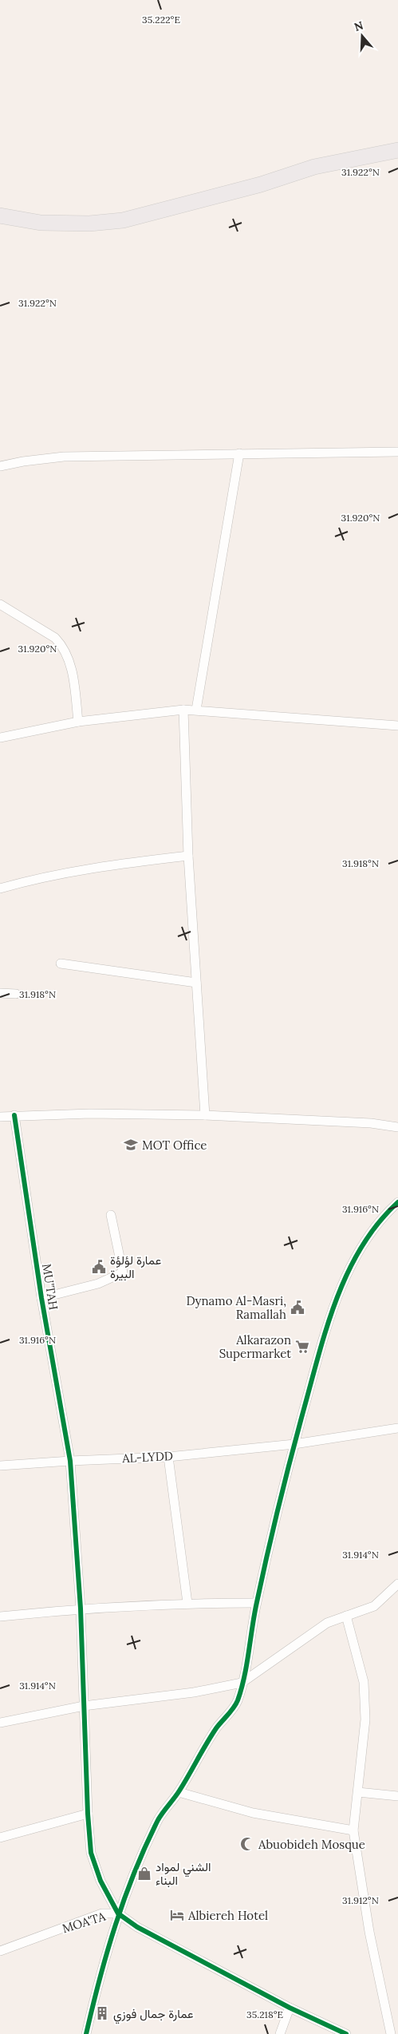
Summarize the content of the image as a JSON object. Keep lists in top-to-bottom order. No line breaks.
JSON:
{"streets":{"street":["MU'TAH","AL-LYDD","MOA'TA"]},"crossings":[["MU'TAH","AL-LYDD"],["MU'TAH","MOA'TA"]],"places":{"school or university":["MOT Office"],"public building":["عمارة لؤلؤة البيرة","Dynamo Al-Masri, Ramallah"],"supermarket":["Alkarazon Supermarket"],"mosque":["Abuobideh Mosque"],"shop":["الشني لمواد البناء"],"hotel":["Albiereh Hotel"],"building":["عمارة جمال فوزي"]},"north":"top","coordinates":["35.222°E","31.922°N","31.920°N","31.918°N","31.916°N","31.914°N","31.912°N","35.218°E"]}
